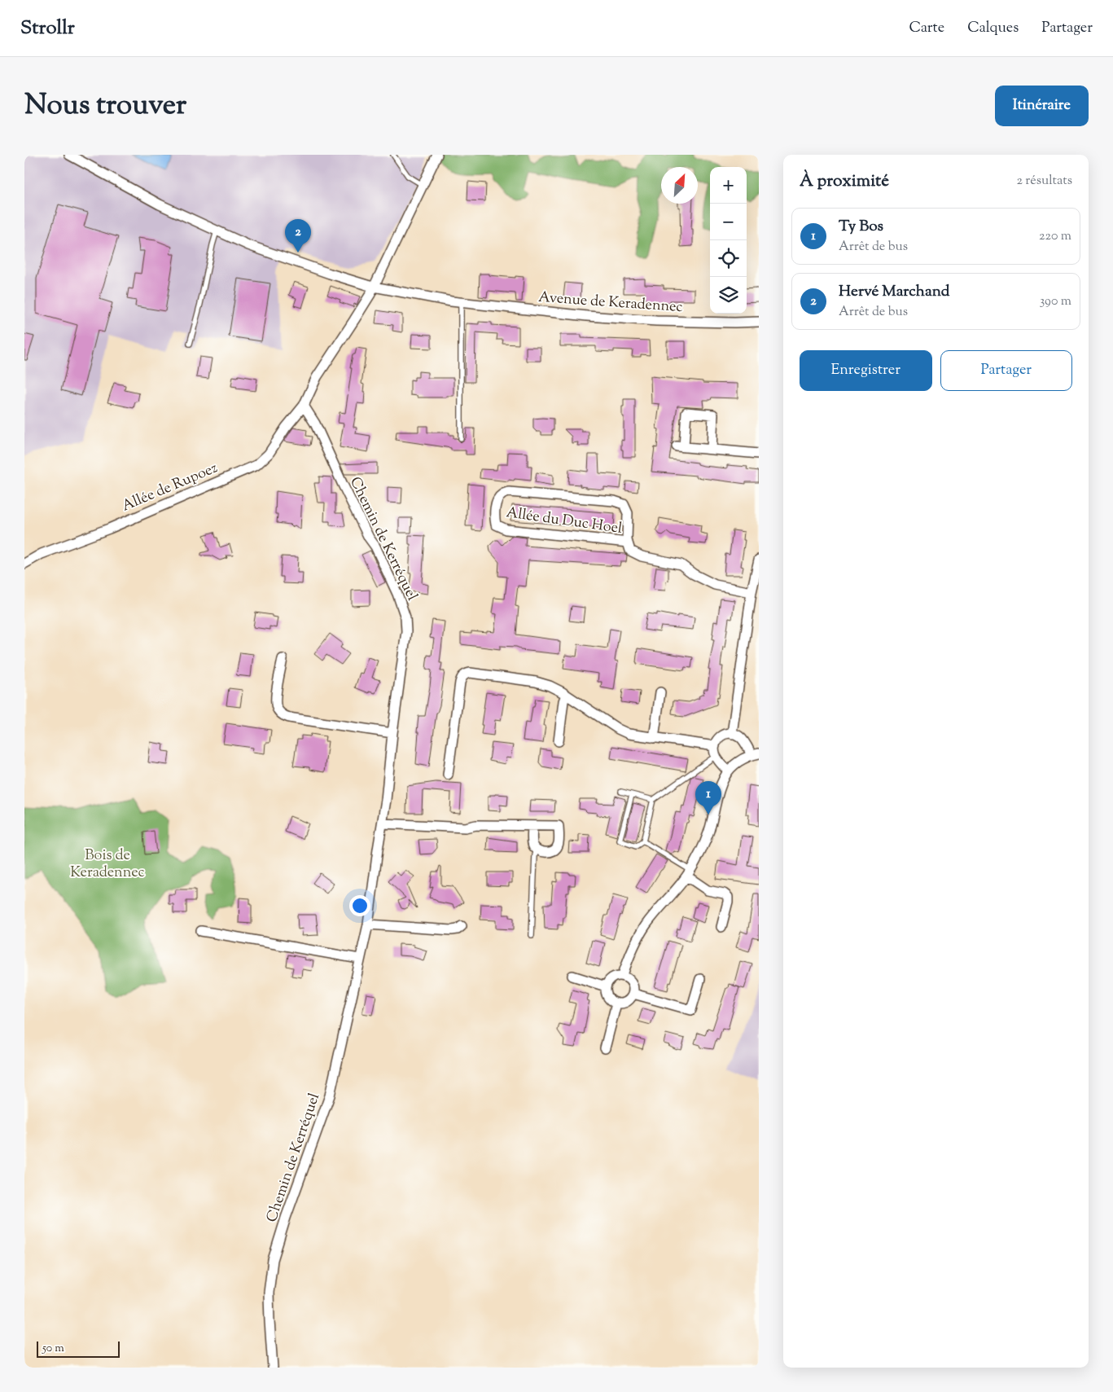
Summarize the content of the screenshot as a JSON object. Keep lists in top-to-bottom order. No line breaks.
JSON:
{"streets":{"street":["Avenue de Keradennec","Allée de Rupoez","Allée du Duc Hoel","Chemin de Kerréquel"]},"crossings":[["Allée de Rupoez","Chemin de Kerréquel"]],"parks":["Bois de Keradennec"],"scale_bar":"50 m","north":"top right","page":{"header":"Strollr","nav":["Carte","Calques","Partager"],"title":"Nous trouver","buttons":["Itinéraire",["Enregistrer","Partager"]],"heading":["À proximité","2 résultats"],"map_buttons":["+","−"],"list":[{"mark":"1","name":"Ty Bos","note":"Arrêt de bus","value":"220 m"},{"mark":"2","name":"Hervé Marchand","note":"Arrêt de bus","value":"390 m"}],"pins":["2","1"],"scale":"50 m"}}
